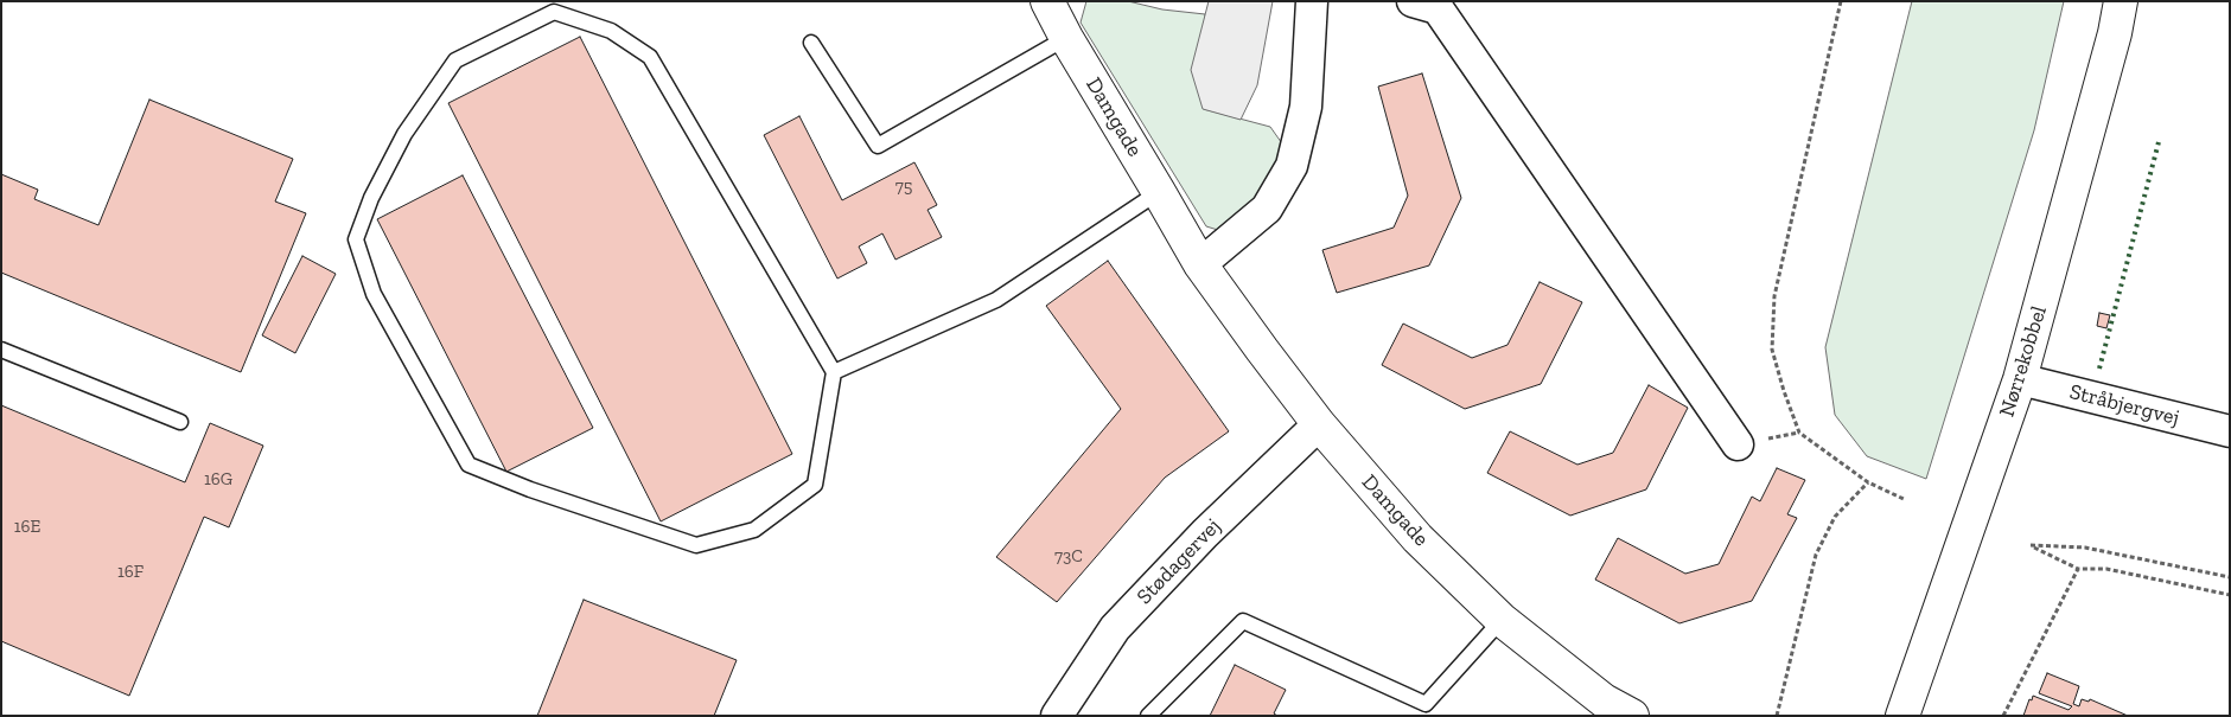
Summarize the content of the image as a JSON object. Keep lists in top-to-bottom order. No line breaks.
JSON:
{"streets":{"street":["Damgade","Nørrekobbel","Stråbjergvej","Stødagervej"]},"crossings":[["Damgade","Stødagervej"],["Nørrekobbel","Stråbjergvej"]],"house_numbers":["75","16G","16E","73C","16F"]}
